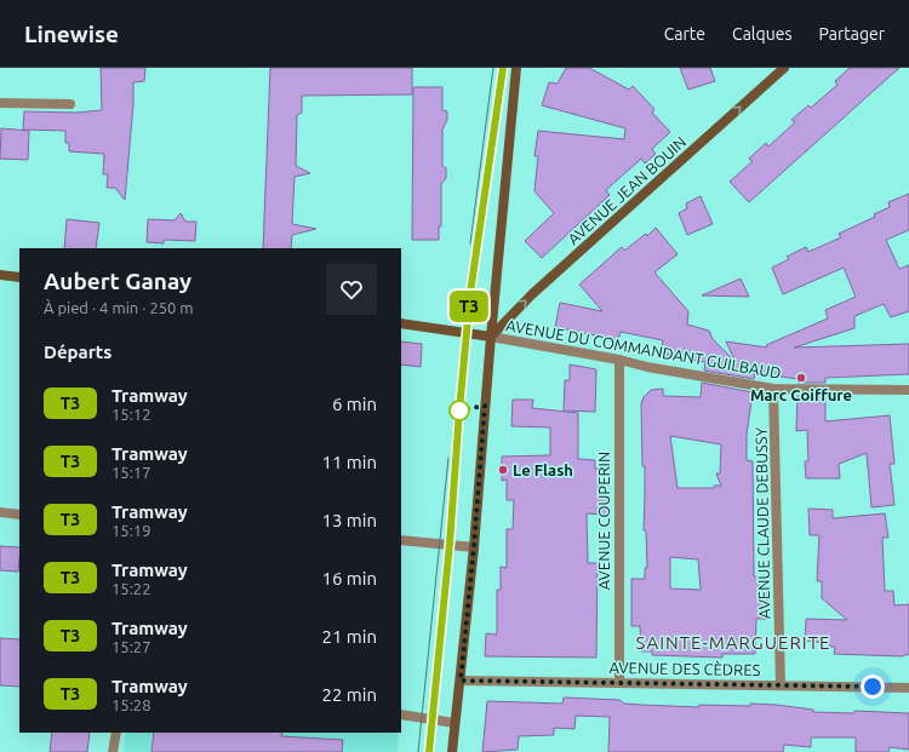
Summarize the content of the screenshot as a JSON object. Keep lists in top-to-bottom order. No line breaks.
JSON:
{"streets":{"main road":["AVENUE JEAN BOUIN"],"street":["AVENUE DU COMMANDANT GUILBAUD","AVENUE COUPERIN","AVENUE CLAUDE DEBUSSY","AVENUE DES CÈDRES"]},"crossings":[["AVENUE JEAN BOUIN","AVENUE DU COMMANDANT GUILBAUD"],["AVENUE DU COMMANDANT GUILBAUD","AVENUE COUPERIN"],["AVENUE DU COMMANDANT GUILBAUD","AVENUE CLAUDE DEBUSSY"],["AVENUE COUPERIN","AVENUE DES CÈDRES"],["AVENUE CLAUDE DEBUSSY","AVENUE DES CÈDRES"]],"one_way":["AVENUE JEAN BOUIN"],"districts":["SAINTE-MARGUERITE"],"places":["Marc Coiffure","Le Flash"],"lines":["tram line T3"],"page":{"header":"Linewise","nav":["Carte","Calques","Partager"],"on_map":"T3","heading":[["Aubert Ganay","À pied · 4 min · 250 m"],"Départs"],"list":[{"mark":"T3","name":"Tramway","note":"15:12","value":"6 min"},{"mark":"T3","name":"Tramway","note":"15:17","value":"11 min"},{"mark":"T3","name":"Tramway","note":"15:19","value":"13 min"},{"mark":"T3","name":"Tramway","note":"15:22","value":"16 min"},{"mark":"T3","name":"Tramway","note":"15:27","value":"21 min"},{"mark":"T3","name":"Tramway","note":"15:28","value":"22 min"}]}}
